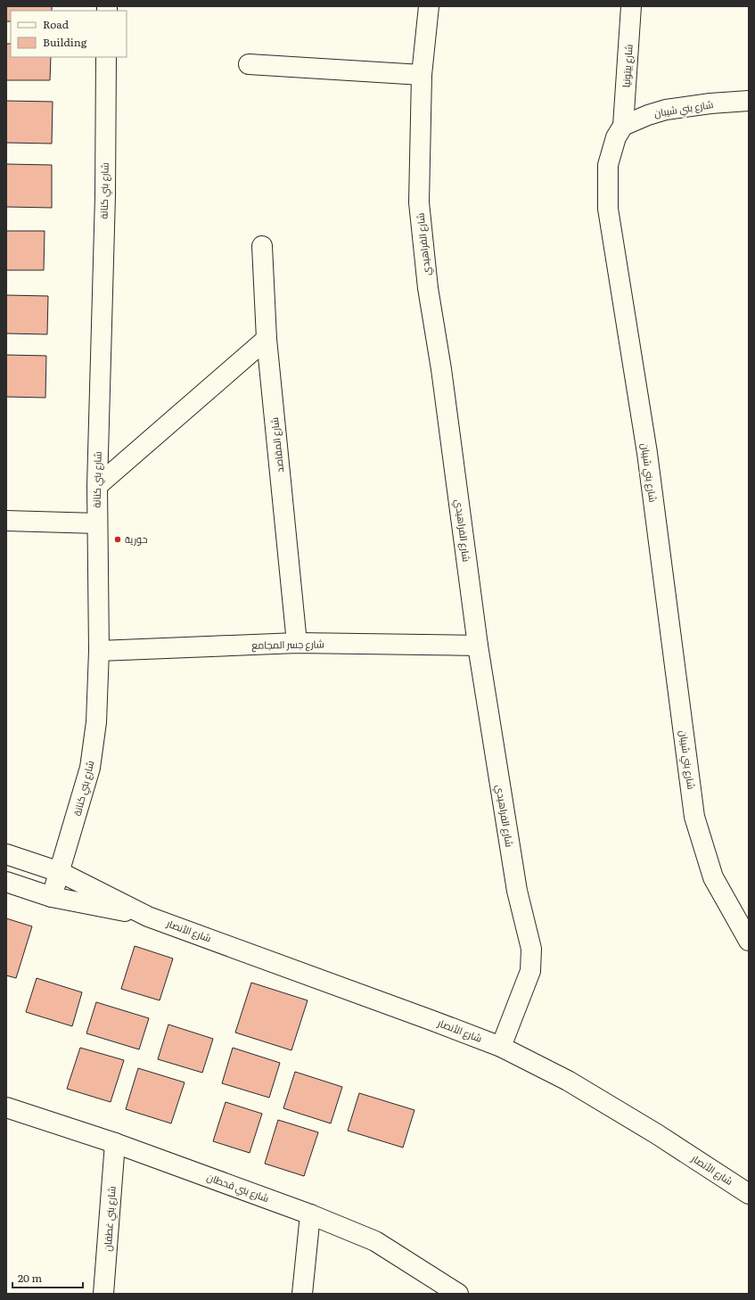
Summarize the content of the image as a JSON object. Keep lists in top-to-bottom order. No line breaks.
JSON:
{"streets":{"street":["شارع بيتونيا","شارع بني شيبان","شارع بني كنانة","شارع الفراهيدي","شارع المقاصد","شارع جسر المجامع","شارع الأنصار","شارع بني قحطان","شارع بني غطفان"]},"crossings":[["شارع بيتونيا","شارع بني شيبان"],["شارع بني كنانة","شارع جسر المجامع"],["شارع بني كنانة","شارع الأنصار"],["شارع الفراهيدي","شارع جسر المجامع"],["شارع الفراهيدي","شارع الأنصار"],["شارع المقاصد","شارع جسر المجامع"],["شارع بني قحطان","شارع بني غطفان"]],"places":["حورية"],"legend":["Road","Building"],"scale_bar":"20 m"}
